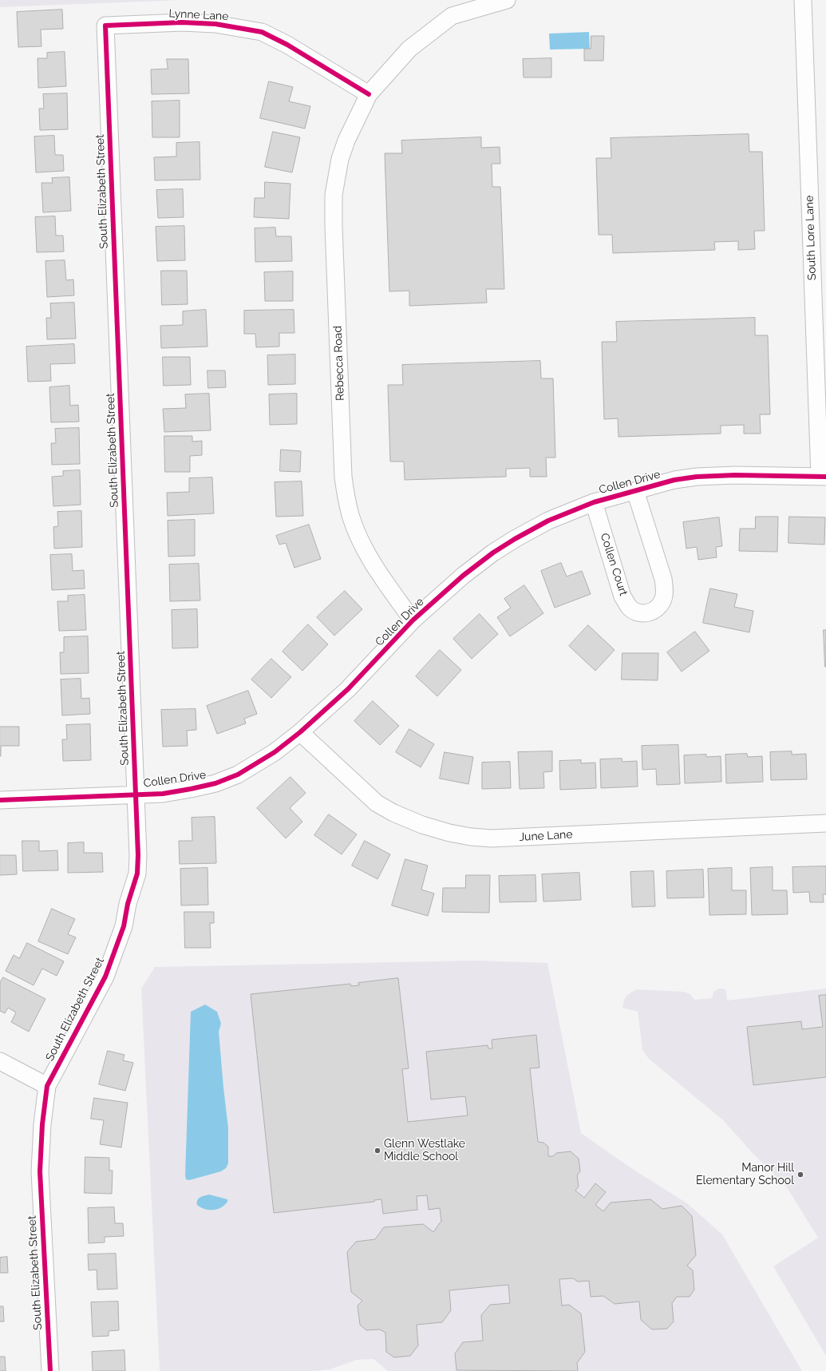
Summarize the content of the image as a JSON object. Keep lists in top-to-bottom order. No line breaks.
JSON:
{"streets":{"street":["Lynne Lane","South Elizabeth Street","South Lore Lane","Rebecca Road","Collen Drive","Collen Court","June Lane"]},"crossings":[["Lynne Lane","South Elizabeth Street"],["Lynne Lane","Rebecca Road"],["South Elizabeth Street","Collen Drive"],["South Lore Lane","Collen Drive"],["Rebecca Road","Collen Drive"],["Collen Drive","Collen Court"],["Collen Drive","June Lane"]],"places":["Glenn Westlake Middle School","Manor Hill Elementary School"]}
